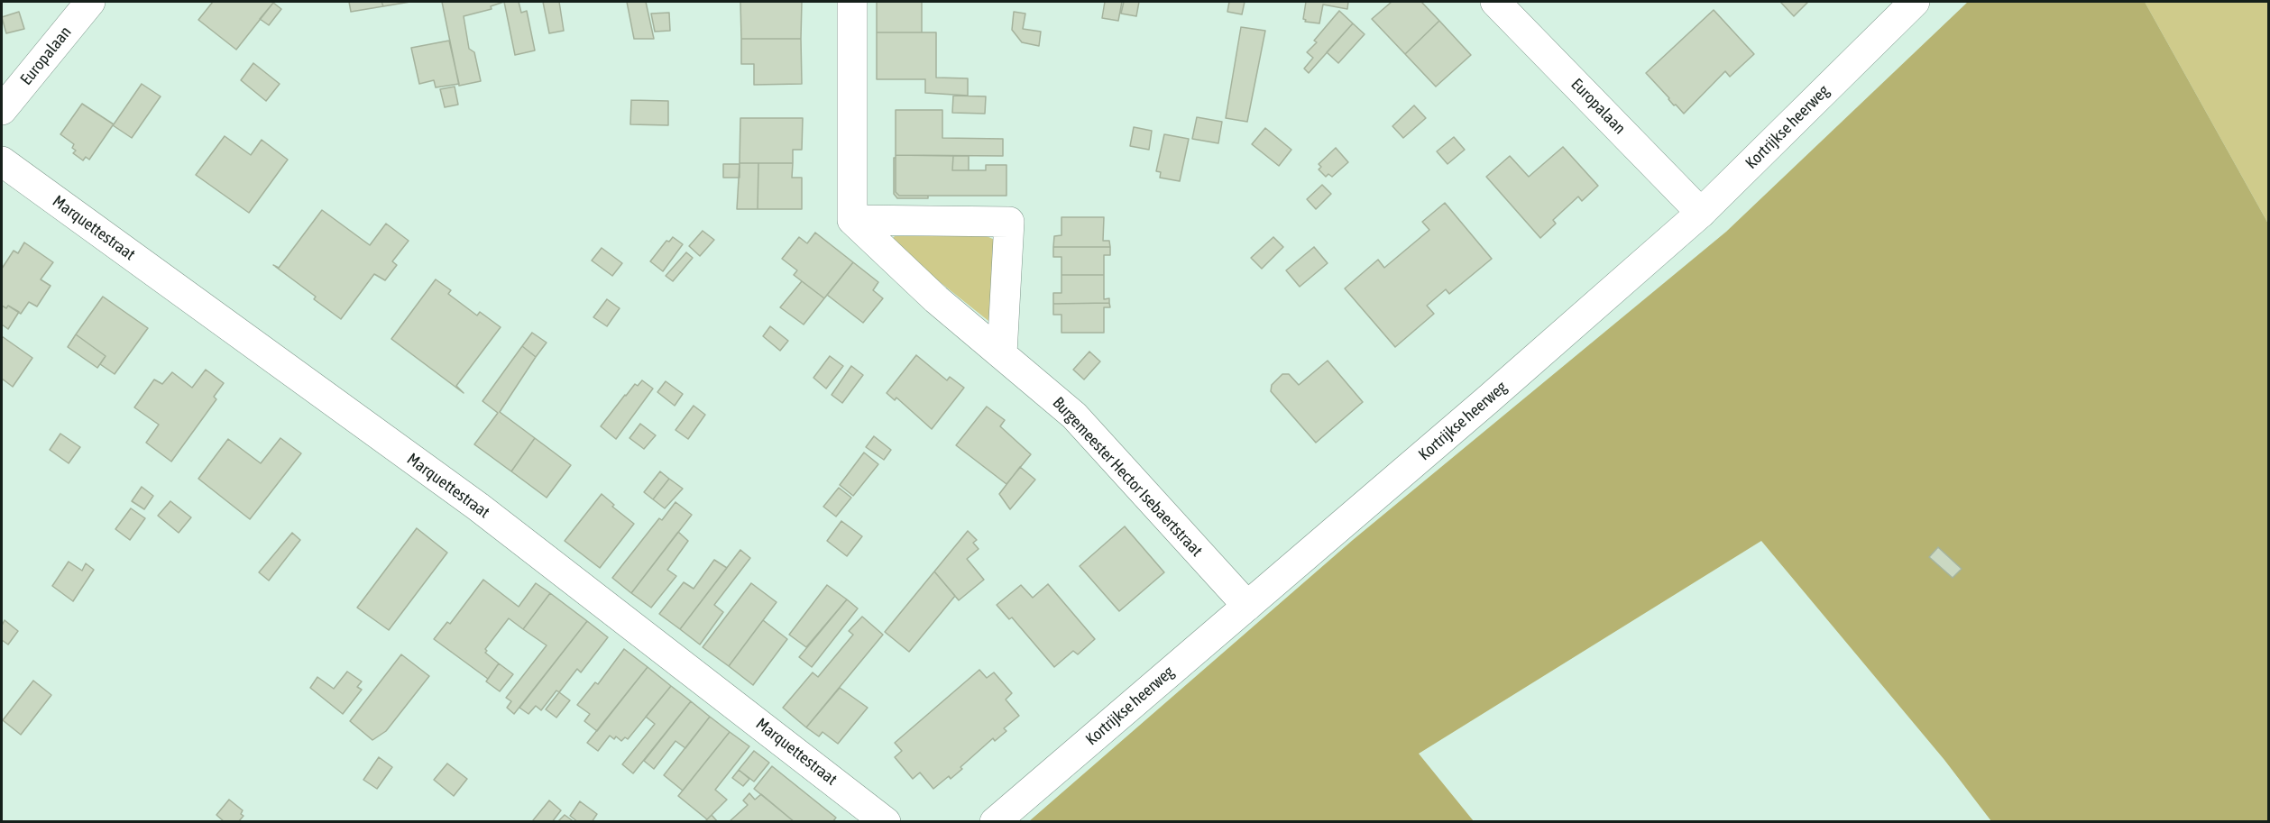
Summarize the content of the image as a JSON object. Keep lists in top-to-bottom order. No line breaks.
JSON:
{"streets":{"street":["Europalaan","Kortrijkse heerweg","Marquettestraat","Burgemeester Hector Isebaertstraat"]},"crossings":[["Europalaan","Kortrijkse heerweg"],["Kortrijkse heerweg","Burgemeester Hector Isebaertstraat"]]}
